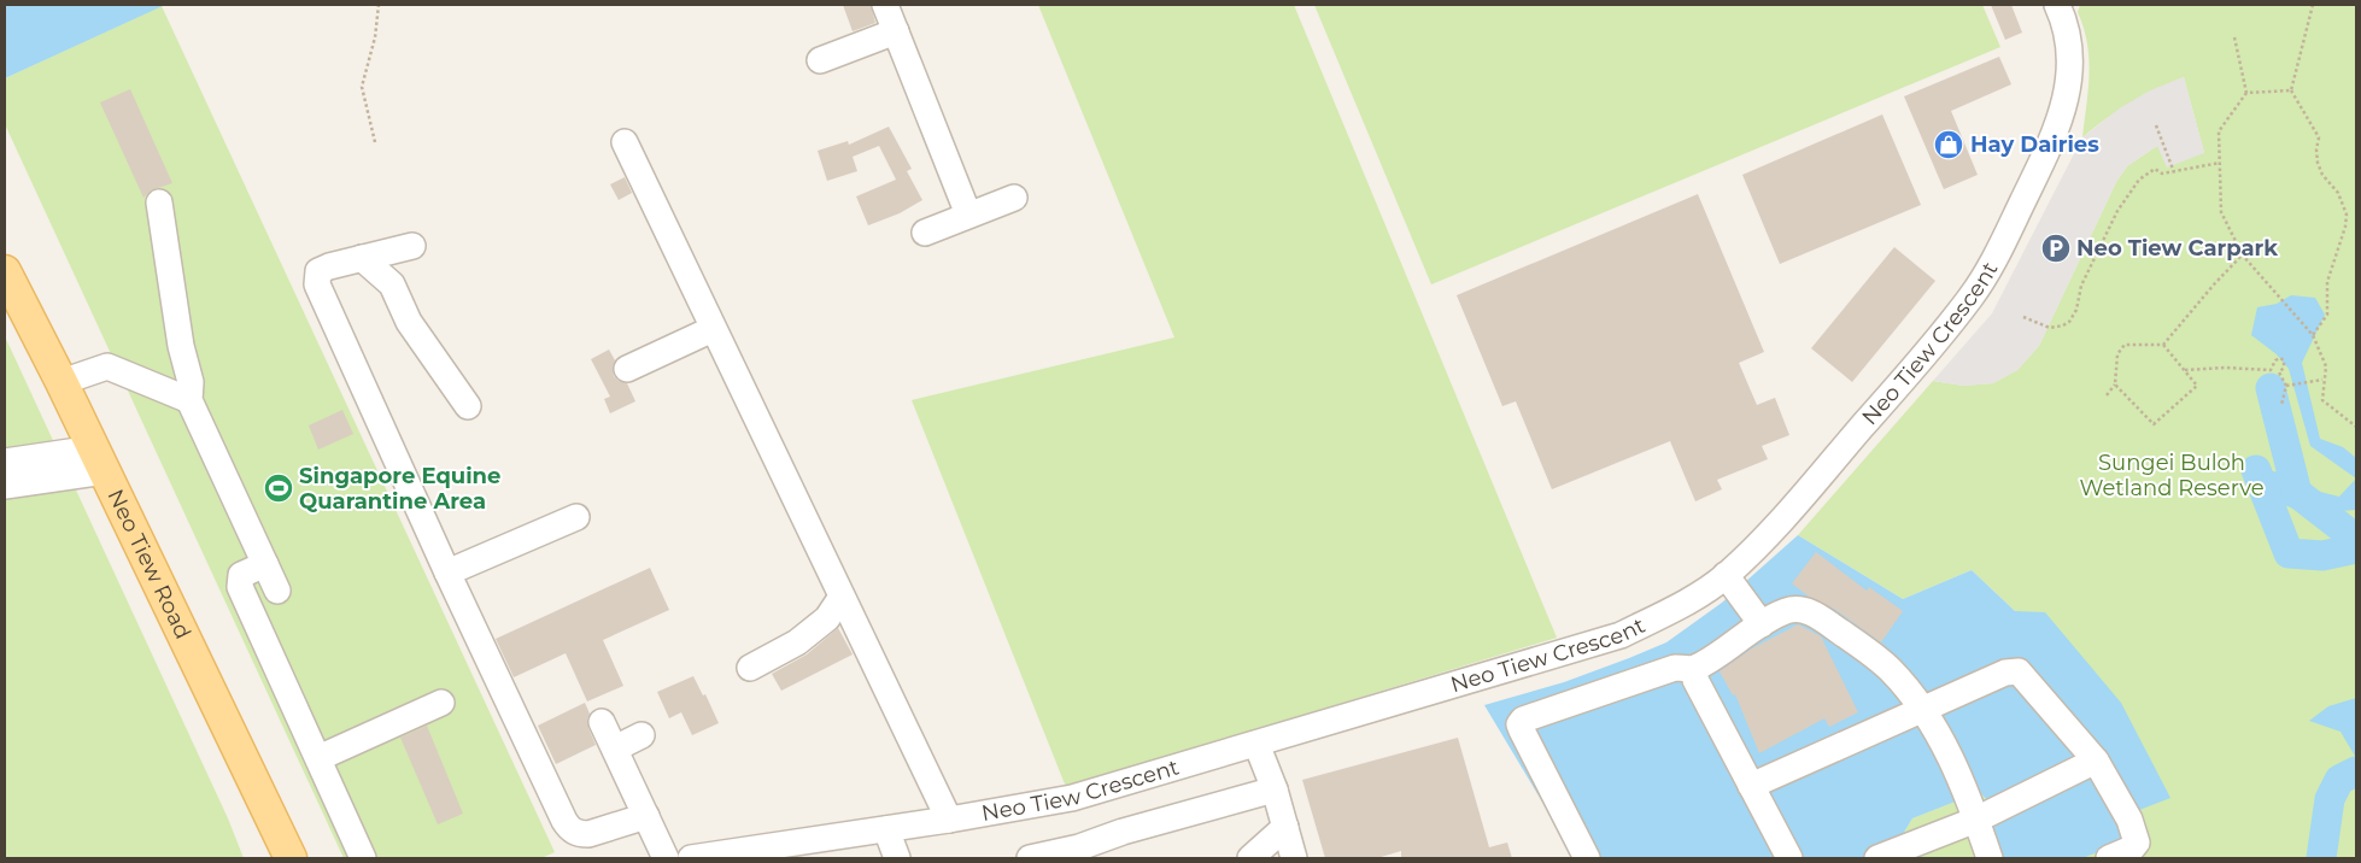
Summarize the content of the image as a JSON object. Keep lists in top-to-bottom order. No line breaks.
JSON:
{"streets":{"main road":["Neo Tiew Road"],"street":["Neo Tiew Crescent"]},"parks":["Sungei Buloh Wetland Reserve"],"places":{"shop":["Hay Dairies"],"parking":["Neo Tiew Carpark"],"sports":["Singapore Equine Quarantine Area"]}}
